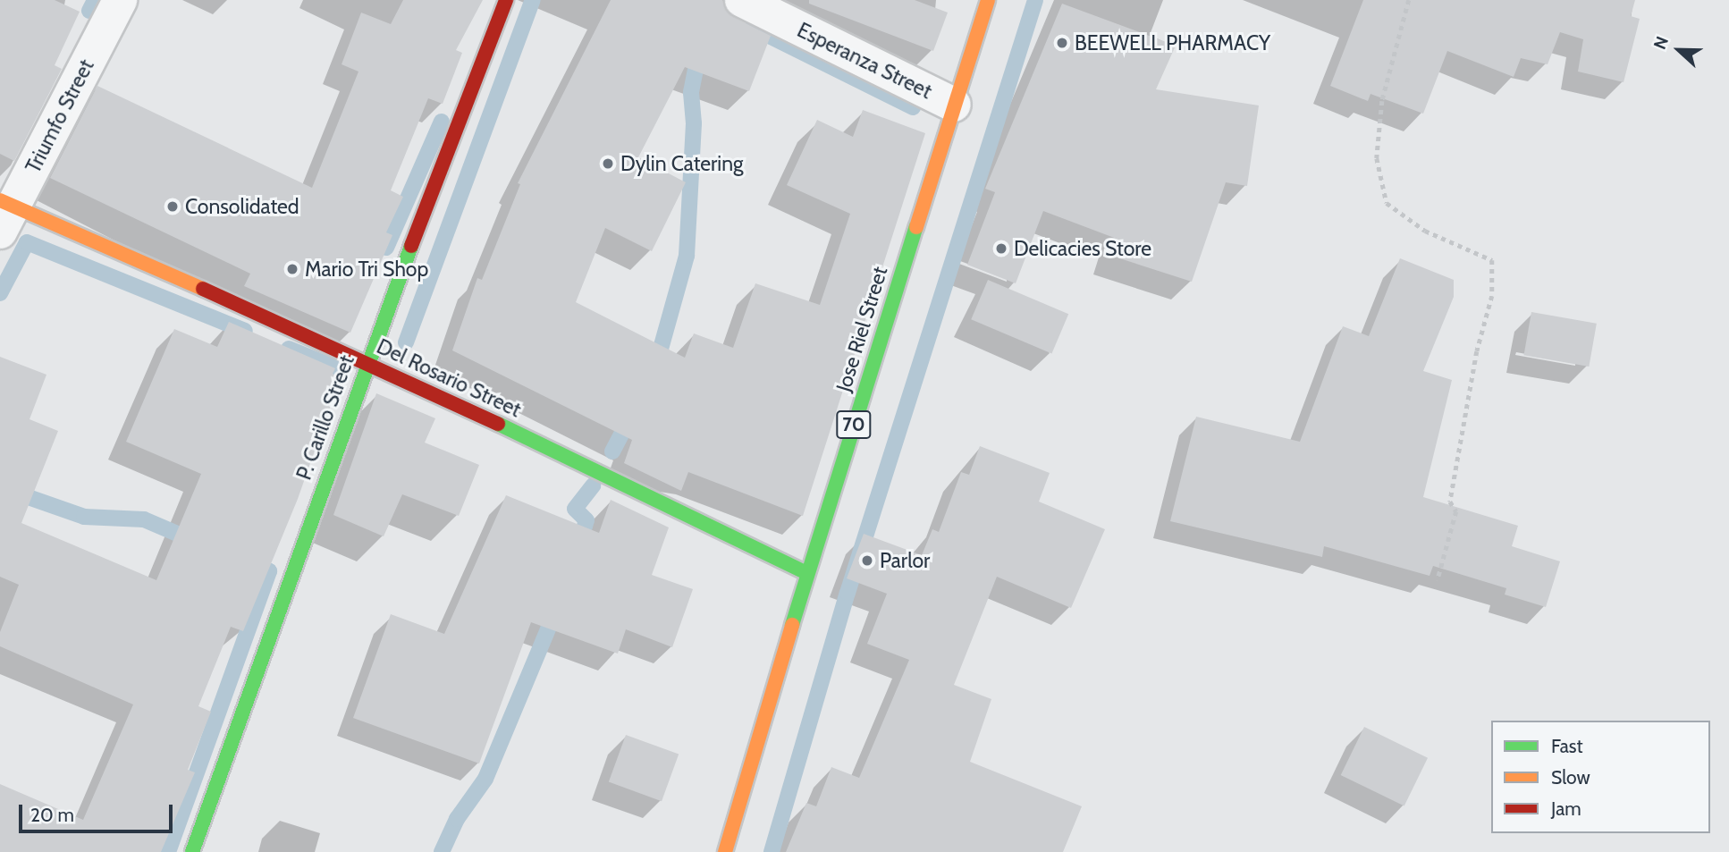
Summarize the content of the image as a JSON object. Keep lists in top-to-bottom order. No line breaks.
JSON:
{"streets":{"main road":["Jose Riel Street","Del Rosario Street","P. Carillo Street","70"],"street":["Esperanza Street","Triumfo Street"]},"crossings":[["Esperanza Street","Jose Riel Street"],["Triumfo Street","Del Rosario Street"],["Jose Riel Street","Del Rosario Street"],["Del Rosario Street","P. Carillo Street"]],"places":["BEEWELL PHARMACY","Dylin Catering","Consolidated","Delicacies Store","Mario Tri Shop","Parlor"],"legend":["Fast","Slow","Jam"],"scale_bar":"20 m","north":"left"}
